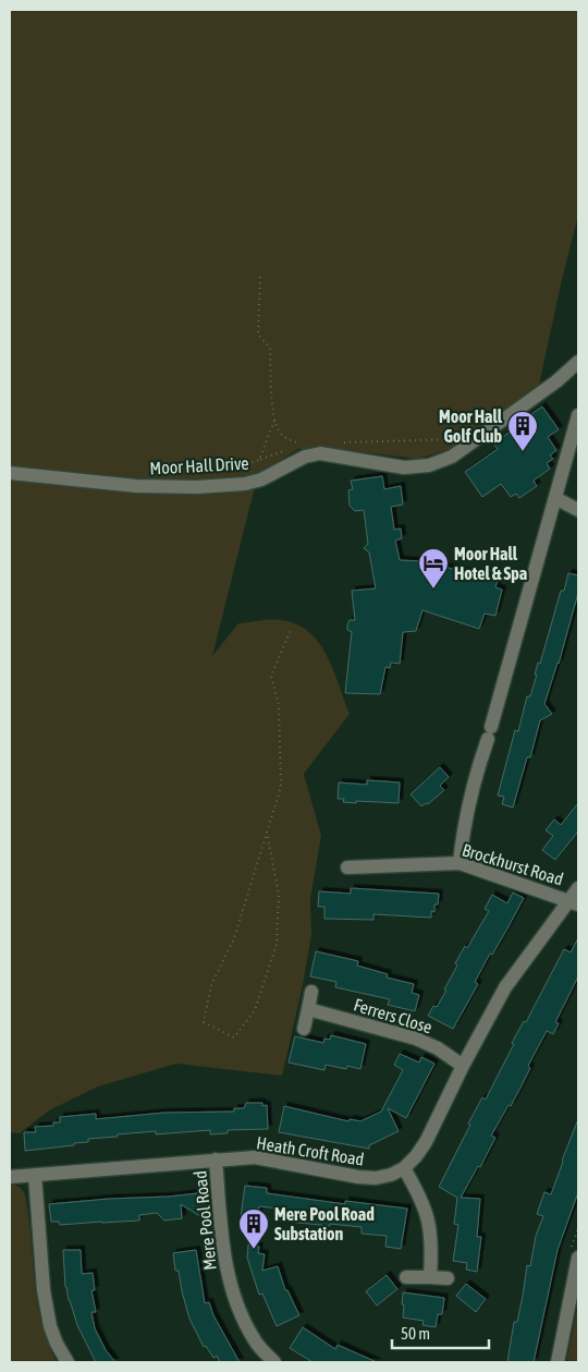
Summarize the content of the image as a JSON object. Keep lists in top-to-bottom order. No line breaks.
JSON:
{"streets":{"street":["Moor Hall Drive","Brockhurst Road","Ferrers Close","Heath Croft Road","Mere Pool Road"]},"crossings":[["Brockhurst Road","Heath Croft Road"],["Ferrers Close","Heath Croft Road"],["Heath Croft Road","Mere Pool Road"]],"places":{"building":["Moor Hall Golf Club","Mere Pool Road Substation"],"hotel":["Moor Hall Hotel & Spa"]},"scale_bar":"50 m"}
